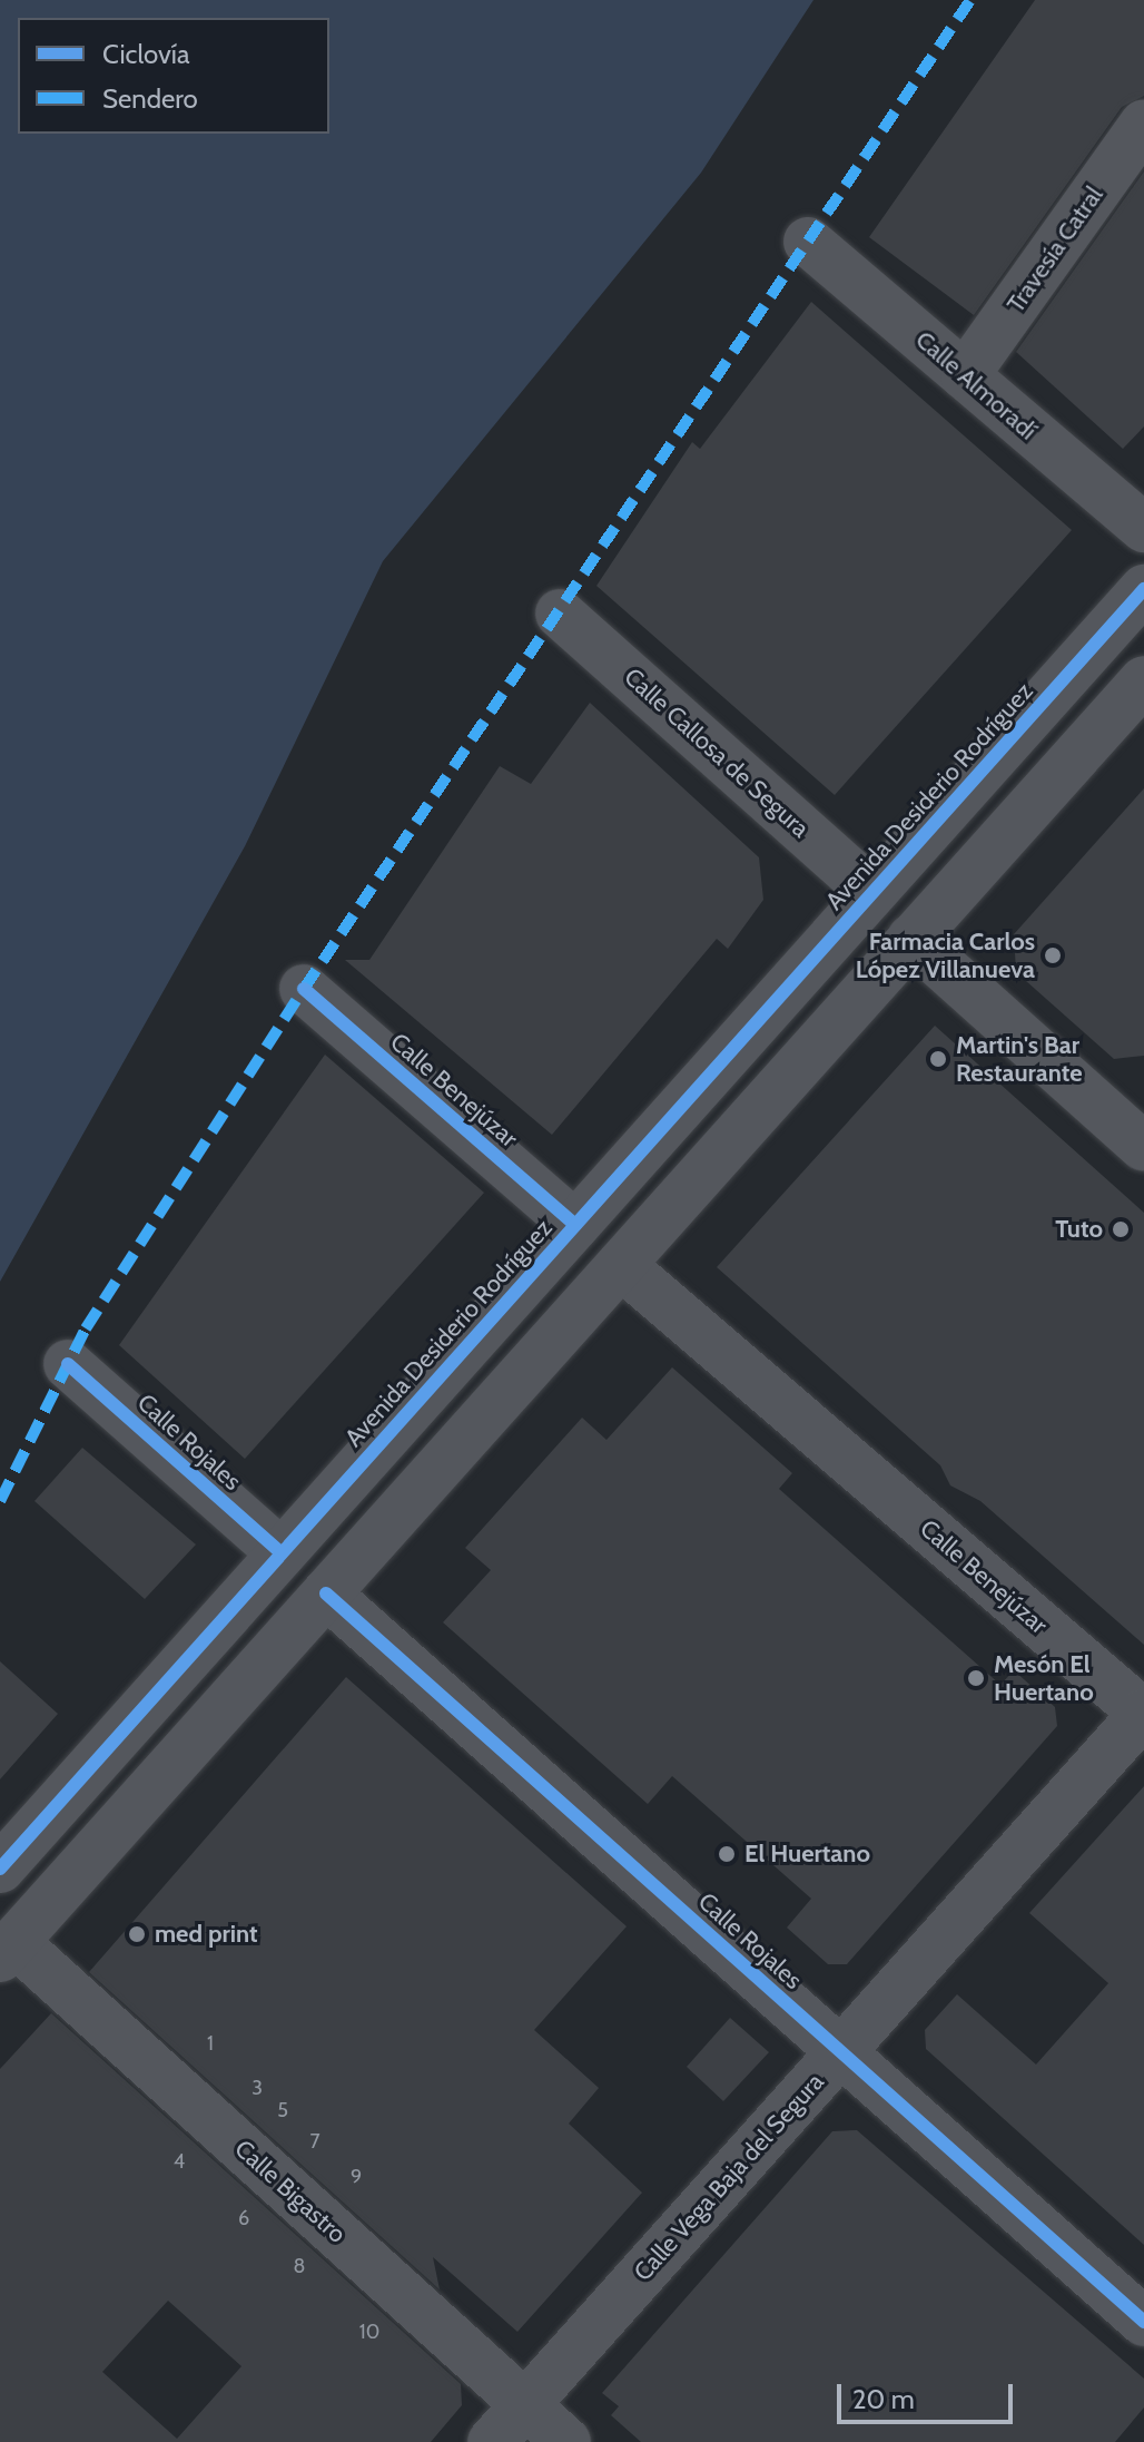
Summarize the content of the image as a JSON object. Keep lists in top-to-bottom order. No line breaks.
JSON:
{"streets":{"street":["Travesía Catral","Calle Almoradí","Calle Callosa de Segura","Avenida Desiderio Rodríguez","Calle Benejúzar","Calle Rojales","Calle Vega Baja del Segura","Calle Bigastro"]},"crossings":[["Travesía Catral","Calle Almoradí"],["Calle Callosa de Segura","Avenida Desiderio Rodríguez"],["Avenida Desiderio Rodríguez","Calle Benejúzar"],["Avenida Desiderio Rodríguez","Calle Rojales"],["Calle Benejúzar","Calle Vega Baja del Segura"],["Calle Rojales","Calle Vega Baja del Segura"],["Calle Vega Baja del Segura","Calle Bigastro"]],"places":["Farmacia Carlos López Villanueva","Martin's Bar Restaurante","Tuto","Mesón El Huertano","El Huertano","med print"],"house_numbers":["1","3","5","7","4","9","6","8","10"],"legend":["Ciclovía","Sendero"],"scale_bar":"20 m"}
